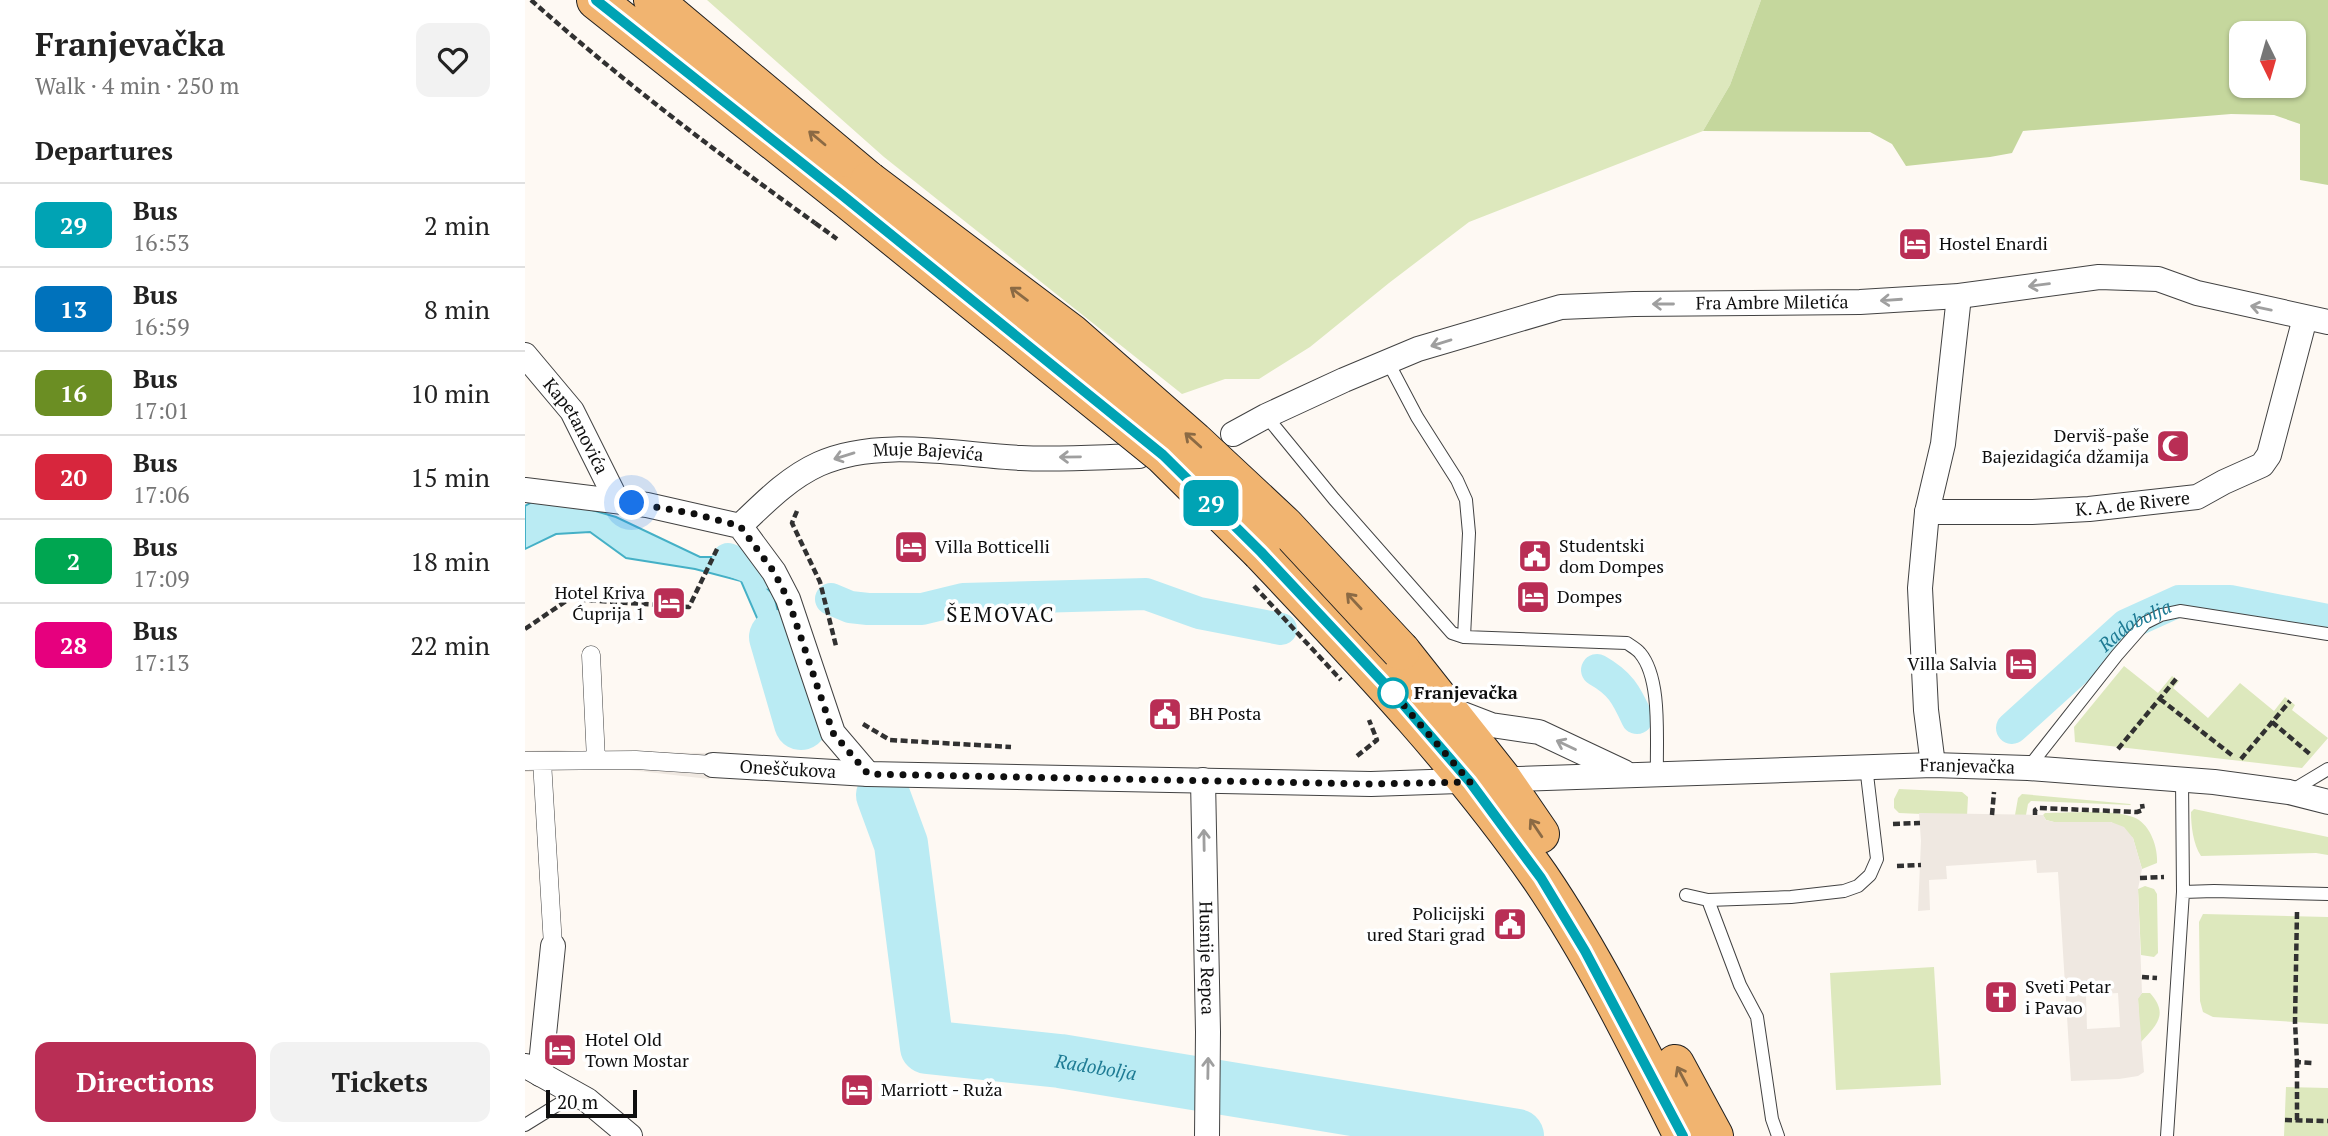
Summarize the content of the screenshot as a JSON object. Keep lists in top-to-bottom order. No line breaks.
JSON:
{"streets":{"street":["Fra Ambre Miletića","Kapetanovića","Muje Bajevića","K. A. de Rivere","Franjevačka","Oneščukova","Husnije Repca"]},"crossings":[["Fra Ambre Miletića","K. A. de Rivere"],["Franjevačka","Oneščukova"],["Oneščukova","Husnije Repca"]],"one_way":["Fra Ambre Miletića","Muje Bajevića","Husnije Repca"],"districts":["ŠEMOVAC"],"water":["Radobolja"],"places":{"hotel":["Hostel Enardi","Villa Botticelli","Dompes","Hotel Kriva Ćuprija 1","Villa Salvia","Hotel Old Town Mostar","Marriott - Ruža"],"mosque":["Derviš-paše Bajezidagića džamija"],"public building":["Studentski dom Dompes","BH Posta","Policijski ured Stari grad"],"other":["Franjevačka"],"church":["Sveti Petar i Pavao"]},"lines":["bus line 29"],"scale_bar":"20 m","north":"bottom","page":{"heading":[["Franjevačka","Walk · 4 min · 250 m"],"Departures"],"on_map":"29","list":[{"mark":"29","name":"Bus","note":"16:53","value":"2 min"},{"mark":"13","name":"Bus","note":"16:59","value":"8 min"},{"mark":"16","name":"Bus","note":"17:01","value":"10 min"},{"mark":"20","name":"Bus","note":"17:06","value":"15 min"},{"mark":"2","name":"Bus","note":"17:09","value":"18 min"},{"mark":"28","name":"Bus","note":"17:13","value":"22 min"}],"buttons":["Directions","Tickets"],"scale":"20 m"}}
